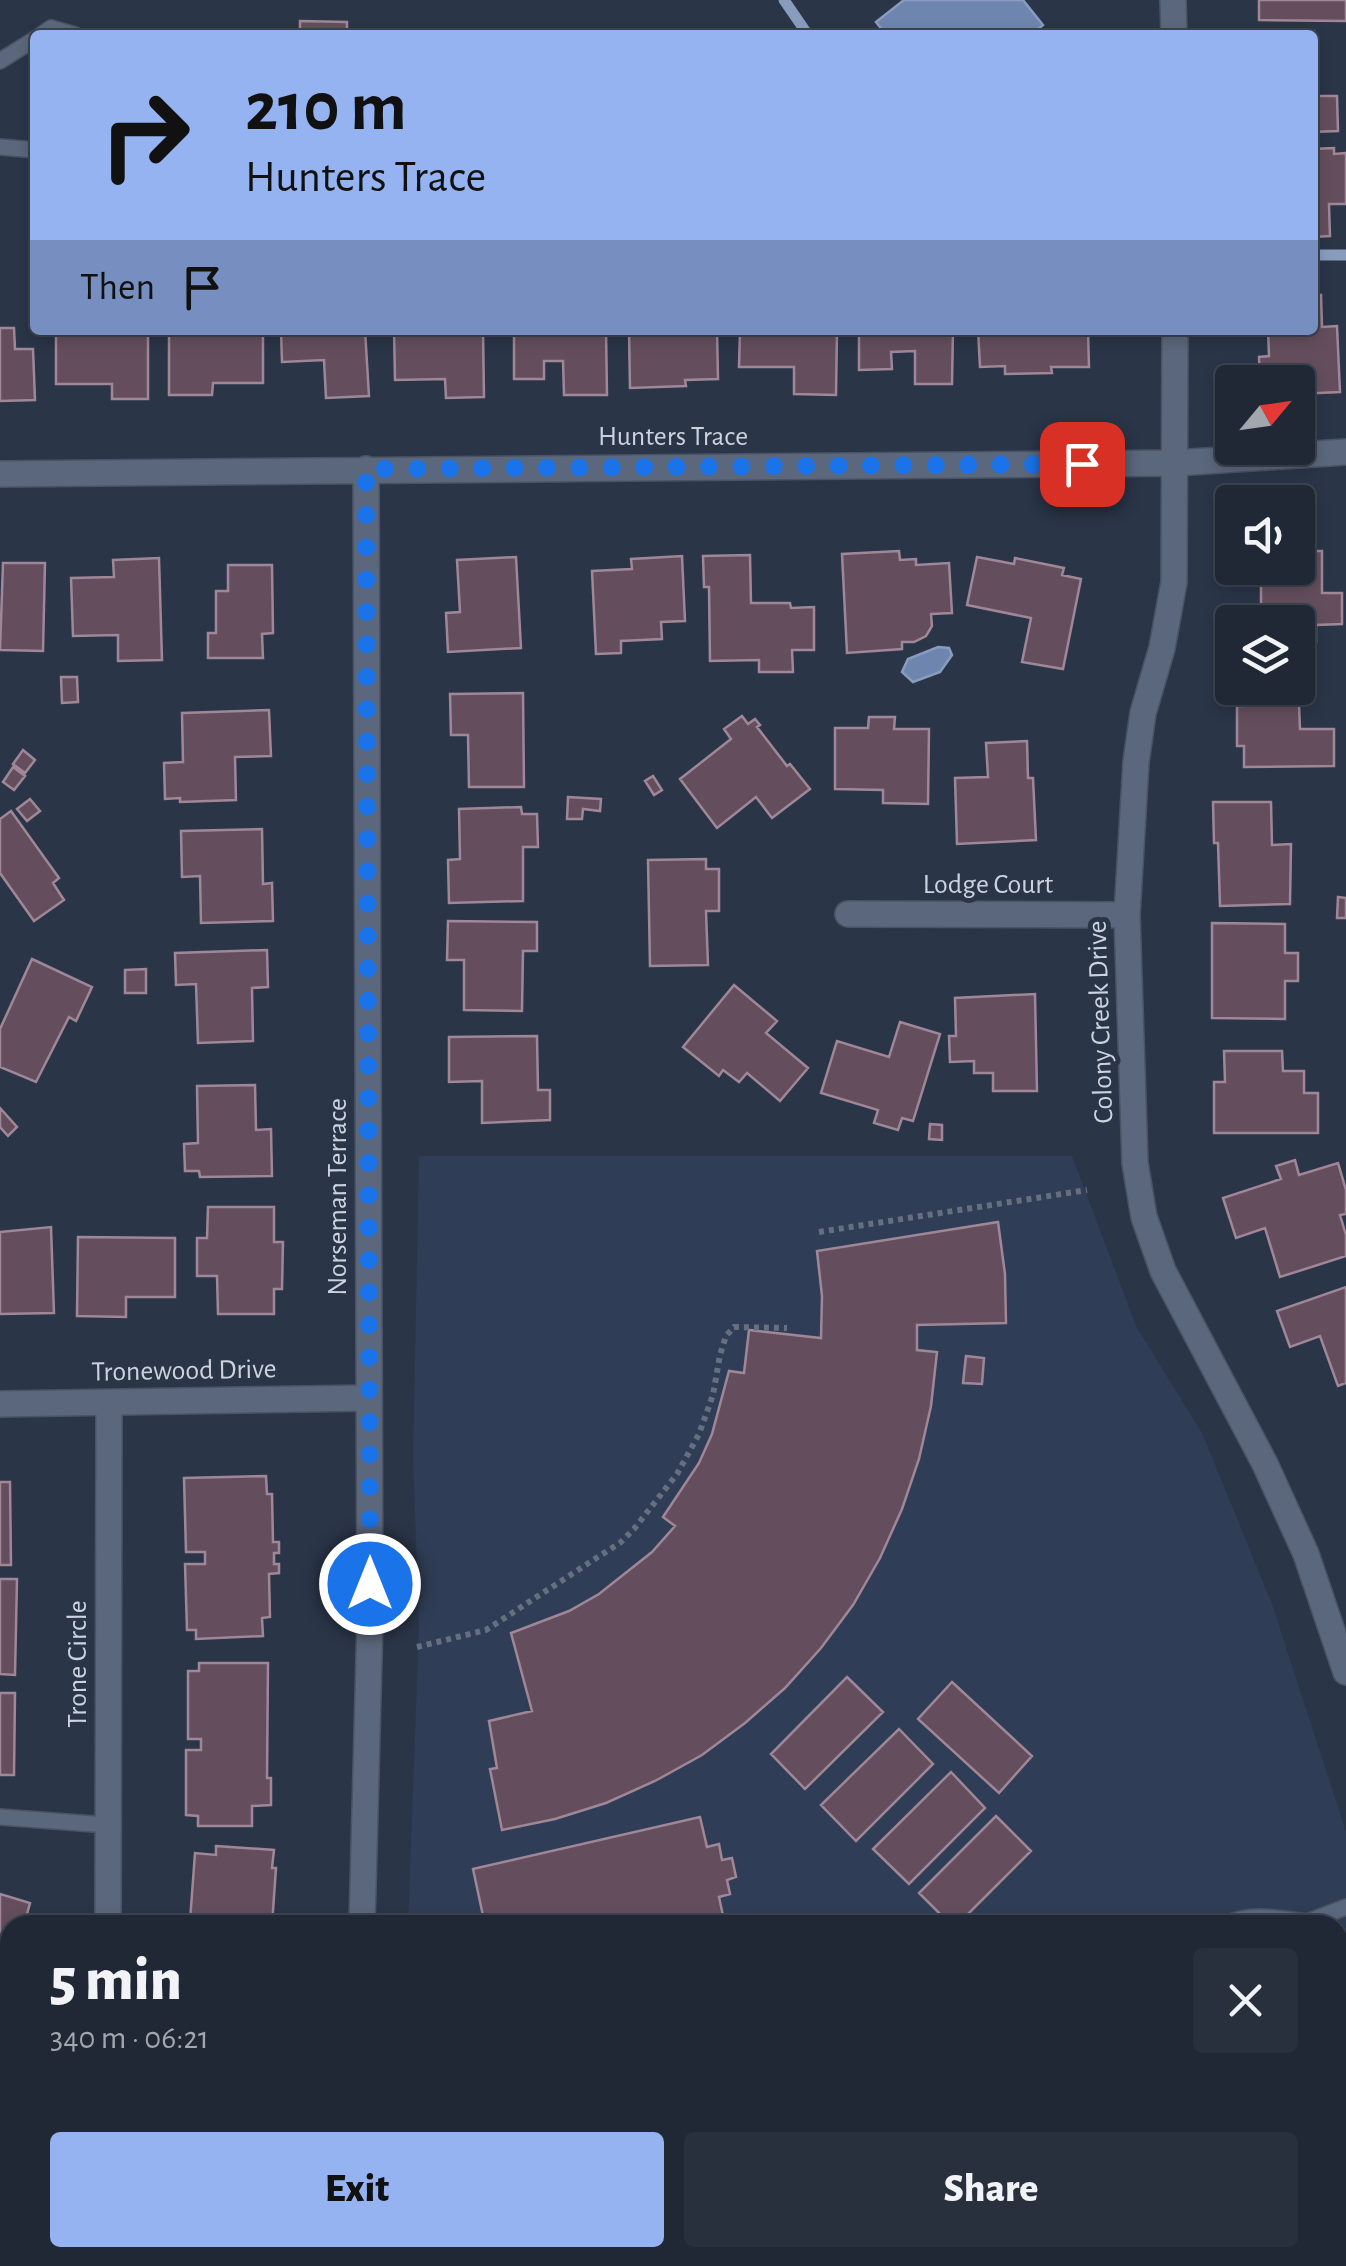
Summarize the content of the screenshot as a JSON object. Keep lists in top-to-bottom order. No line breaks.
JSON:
{"streets":{"street":["Hunters Trace","Lodge Court","Colony Creek Drive","Norseman Terrace","Tronewood Drive","Trone Circle"]},"crossings":[["Hunters Trace","Colony Creek Drive"],["Hunters Trace","Norseman Terrace"],["Lodge Court","Colony Creek Drive"],["Norseman Terrace","Tronewood Drive"],["Tronewood Drive","Trone Circle"]],"north":"top right","page":{"turn":["210 m","Hunters Trace"],"then":"Then","heading":["5 min","340 m · 06:21"],"buttons":["Exit","Share"]}}
